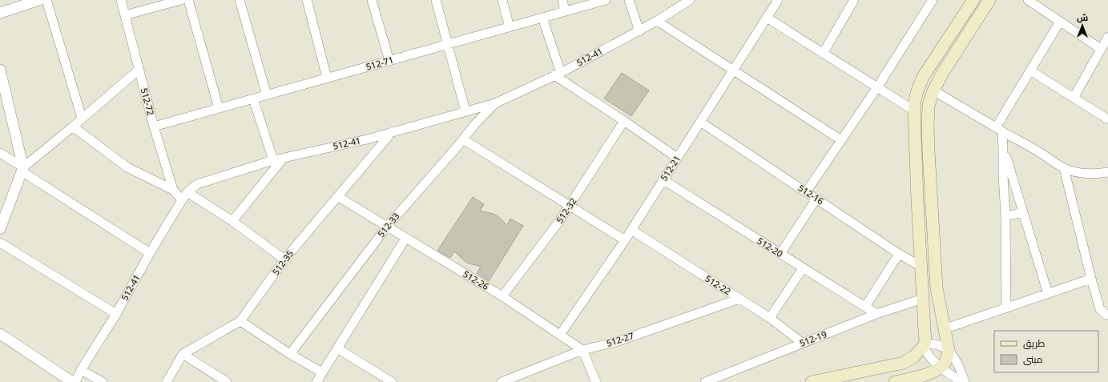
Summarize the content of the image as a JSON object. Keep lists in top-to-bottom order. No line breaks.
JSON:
{"streets":{"street":["512-41","512-71","512-72","512-21","512-16","512-32","512-33","512-20","512-35","512-26","512-22","512-19","512-27"]},"crossings":[["512-41","512-72"],["512-41","512-33"],["512-41","512-35"],["512-71","512-72"],["512-21","512-16"],["512-21","512-20"],["512-21","512-26"],["512-21","512-22"],["512-32","512-26"],["512-33","512-26"],["512-20","512-19"],["512-35","512-26"],["512-26","512-27"],["512-22","512-19"],["512-22","512-27"]],"legend":["طريق","مبنى"],"north":"top"}
